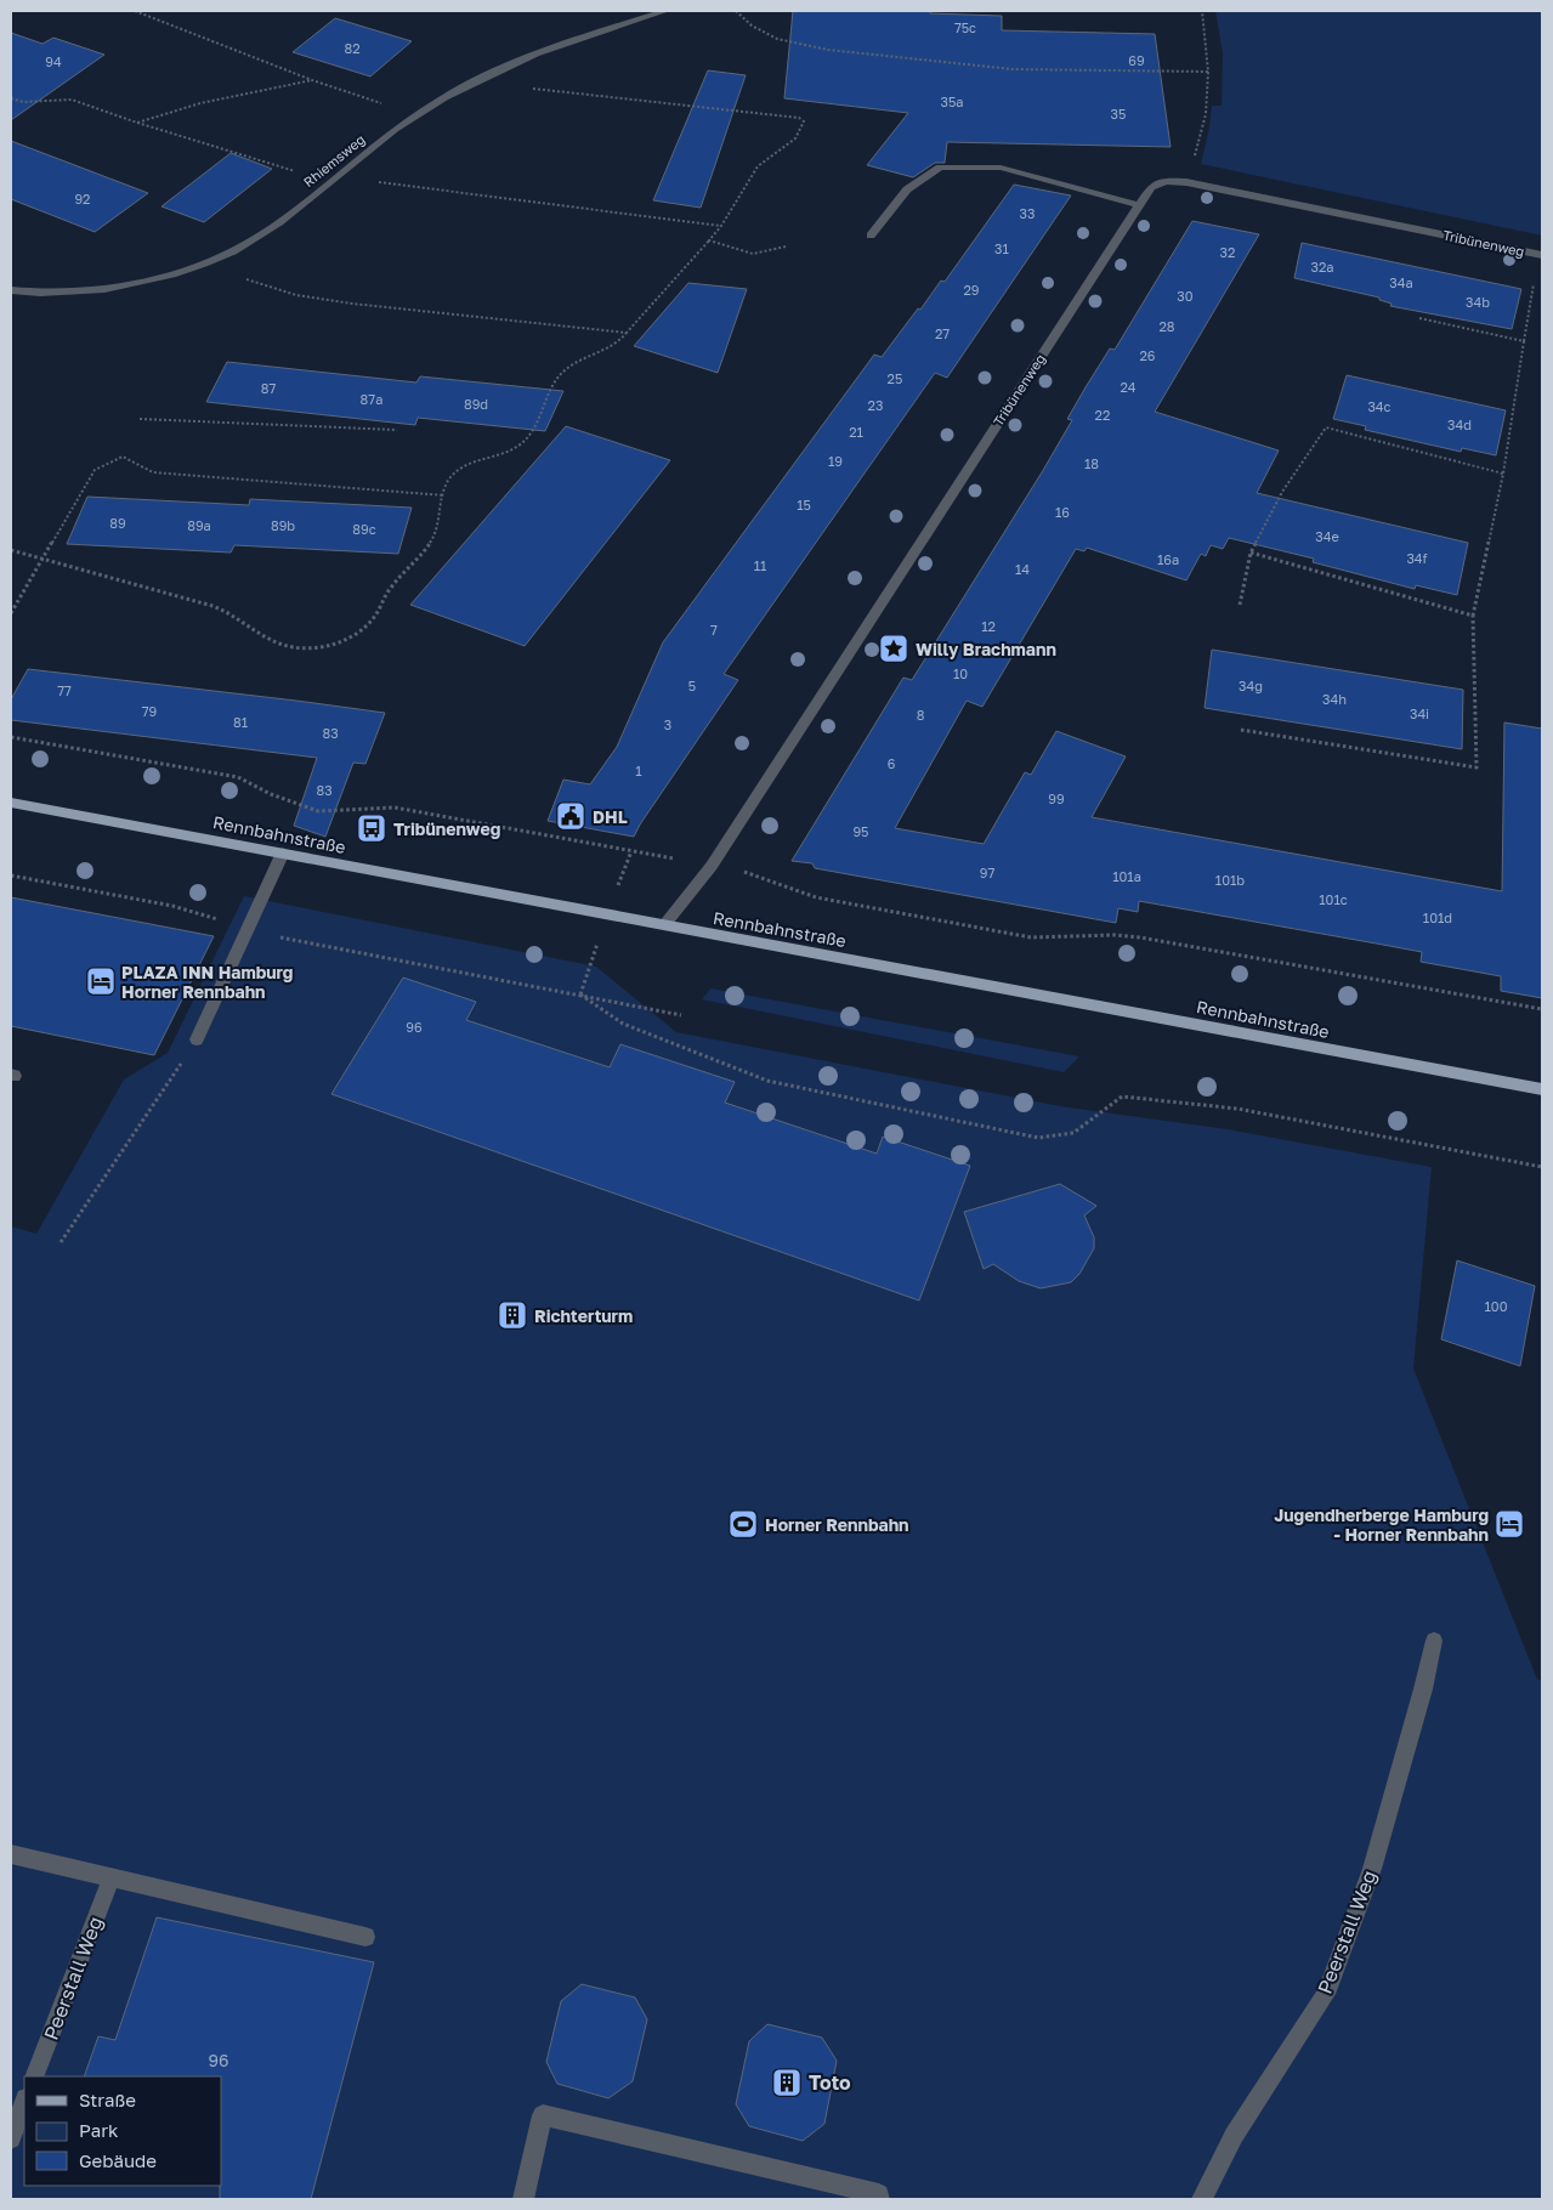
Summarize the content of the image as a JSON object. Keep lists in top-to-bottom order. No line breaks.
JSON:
{"streets":{"main road":["Rennbahnstraße"],"street":["Rhiemsweg","Tribünenweg","Peerstall Weg"]},"crossings":[["Tribünenweg","Rennbahnstraße"]],"places":{"place":["Willy Brachmann"],"public building":["DHL"],"bus stop":["Tribünenweg"],"hotel":["PLAZA INN Hamburg Horner Rennbahn","Jugendherberge Hamburg - Horner Rennbahn"],"building":["Richterturm","Toto"],"sports":["Horner Rennbahn"]},"house_numbers":["75c","82","69","94","35a","35","92","33","31","32","32a","34a","29","30","34b","28","27","26","25","24","87","87a","89d","23","34c","22","34d","21","19","18","15","16","89","89a","89b","89c","34e","34f","16a","11","14","12","7","10","5","34g","77","34h","79","34i","8","81","3","83","6","1","83","99","95","97","101a","101b","101c","101d","96","100","96"],"legend":["Straße","Park","Gebäude"]}
